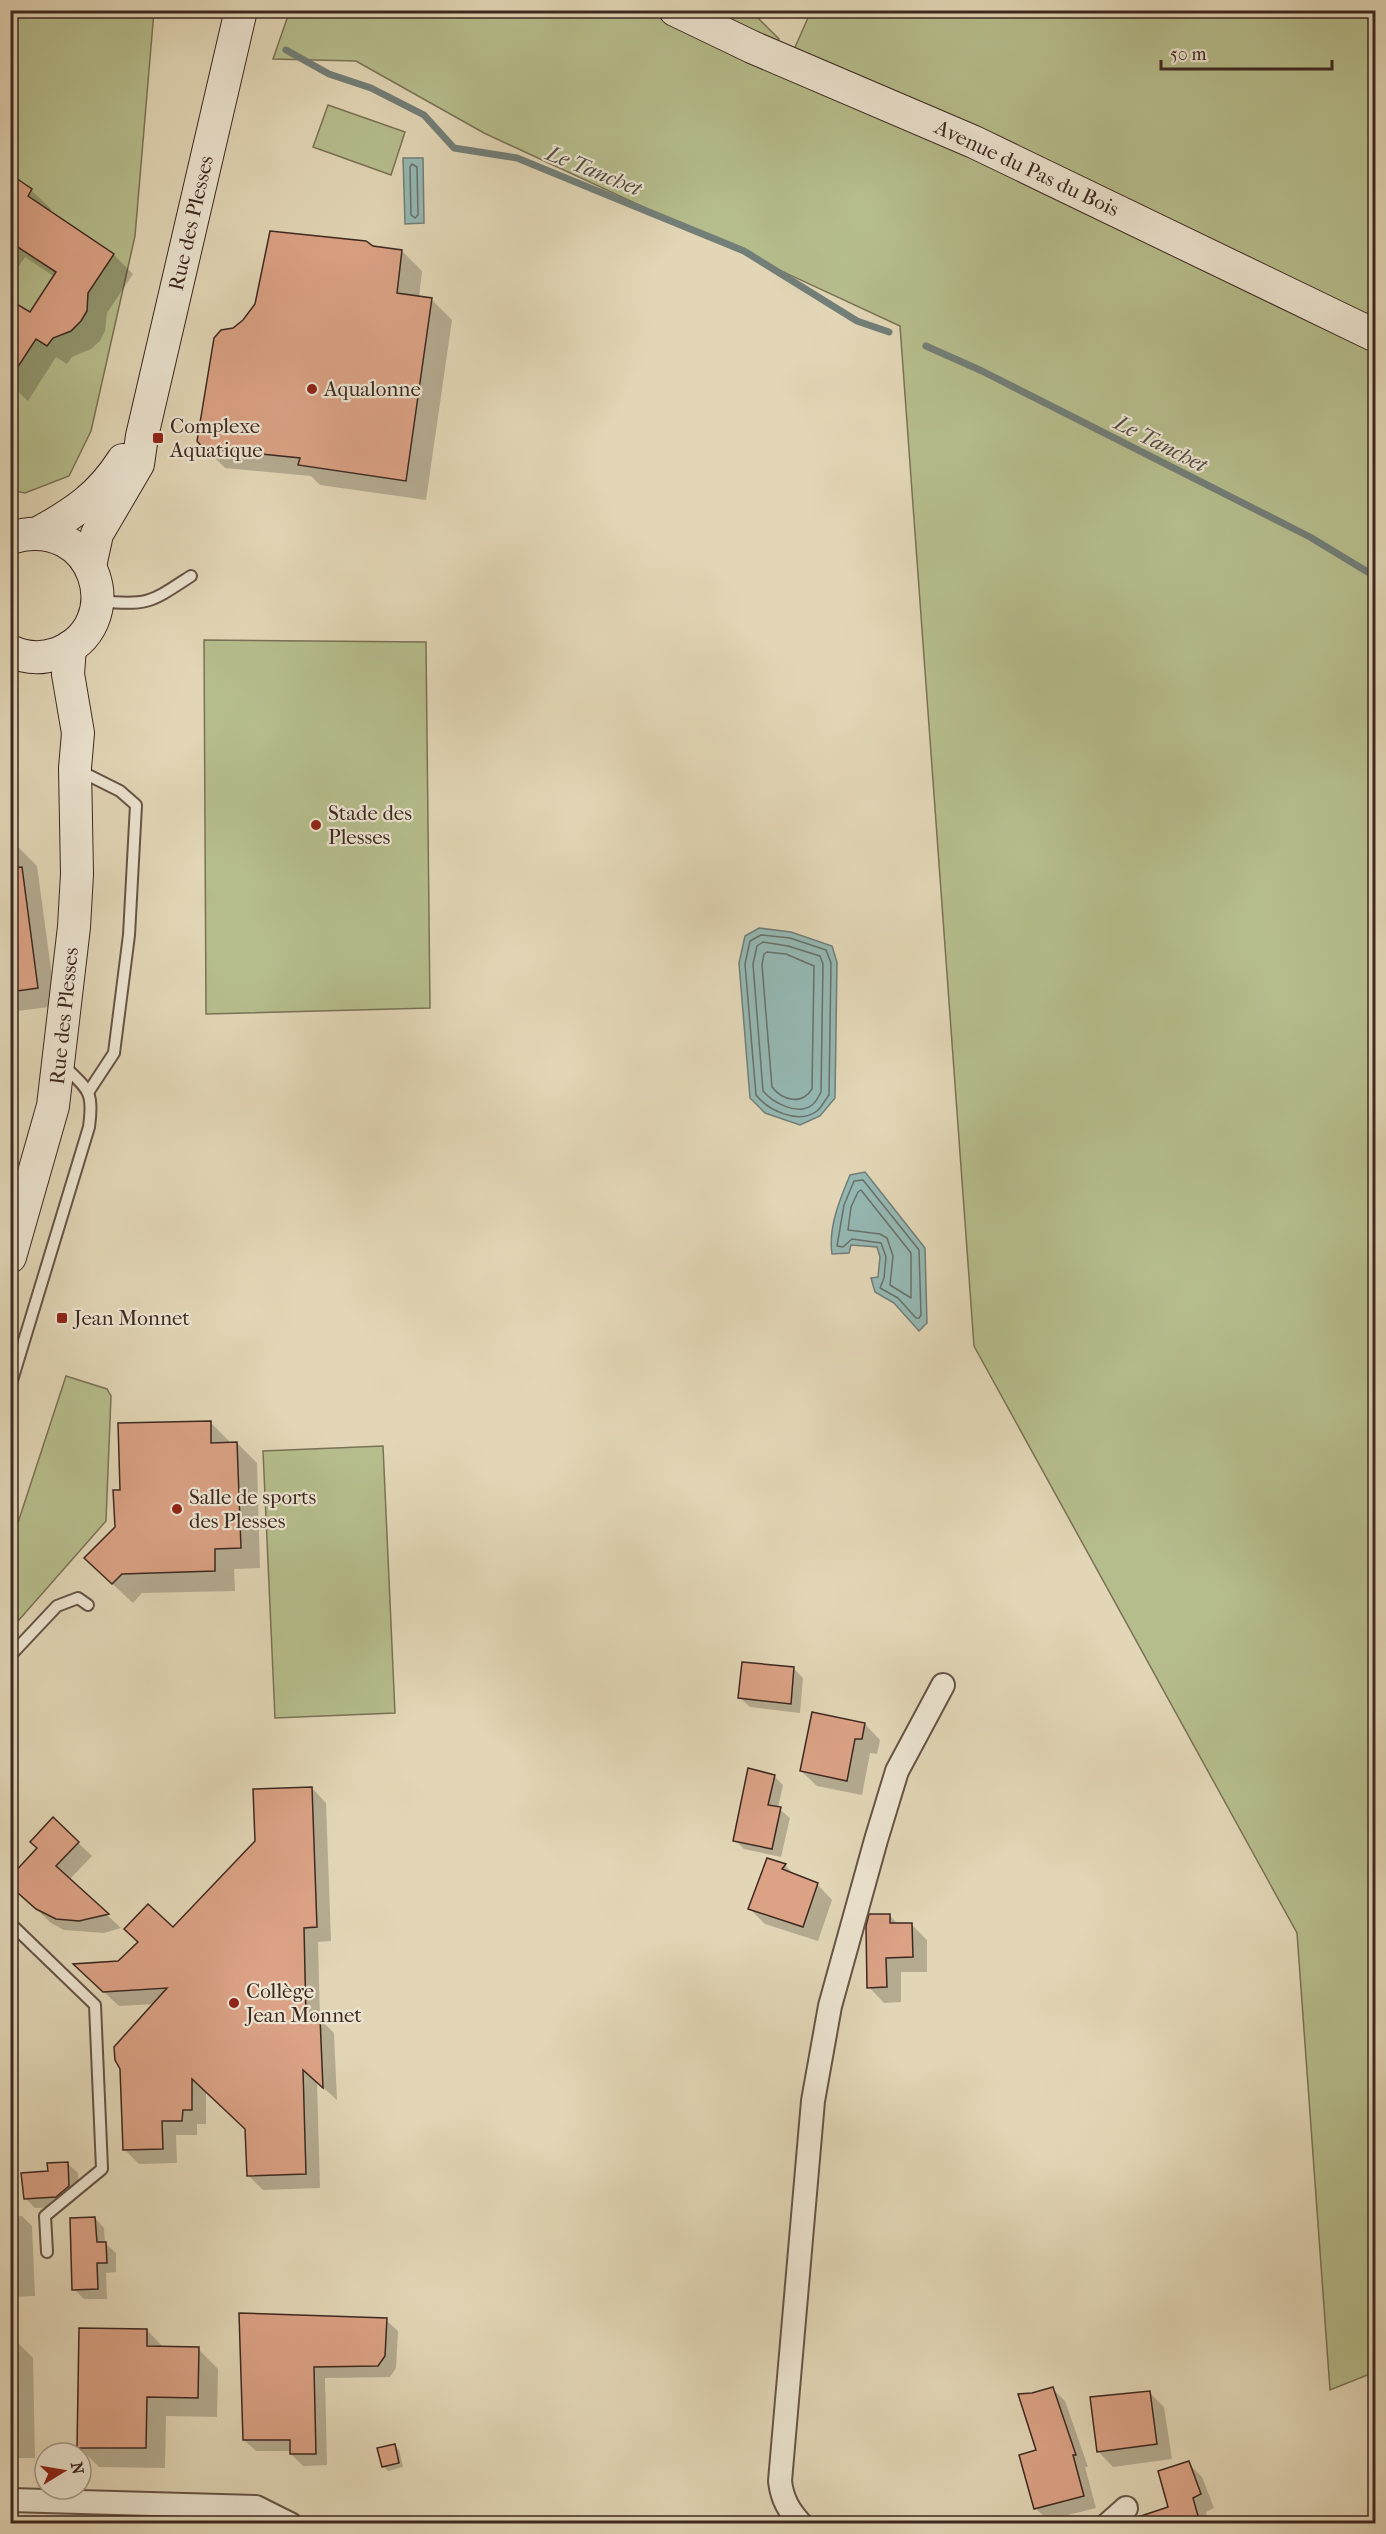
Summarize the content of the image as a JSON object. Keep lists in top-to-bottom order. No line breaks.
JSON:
{"streets":{"street":["Avenue du Pas du Bois","Rue des Plesses"]},"water":["Le Tanchet"],"places":{"other":["Aqualonne","Stade des Plesses","Salle de sports des Plesses","Collège Jean Monnet"],"transit":["Complexe Aquatique","Jean Monnet"]},"scale_bar":"50 m","north":"right"}
